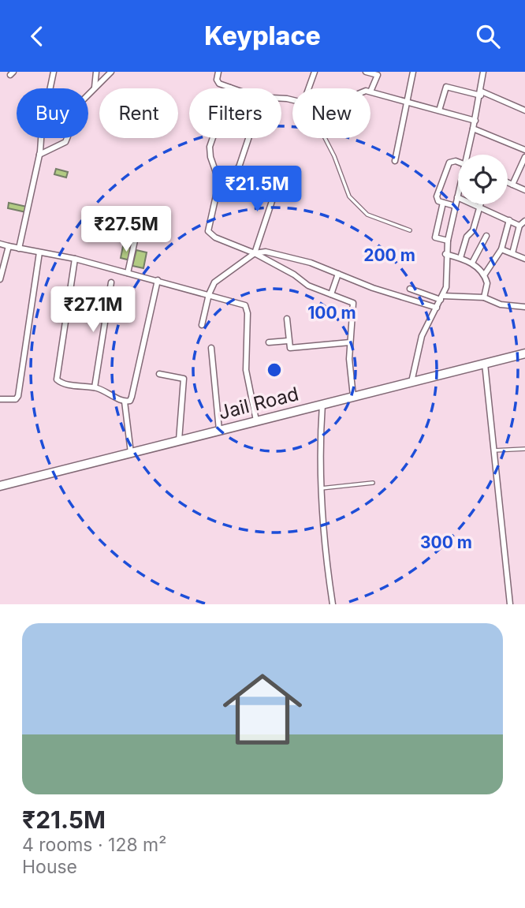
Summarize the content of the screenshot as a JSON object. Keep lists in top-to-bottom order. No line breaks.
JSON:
{"streets":{"main road":["Jail Road"]},"page":{"header":"Keyplace","chip":["Buy","Rent","Filters","New"],"price":["₹21.5M","₹27.5M","₹27.1M"],"list":[{"name":"₹21.5M","note":"4 rooms · 128 m² · House"}]},"rings":["200 m","100 m","300 m"]}
